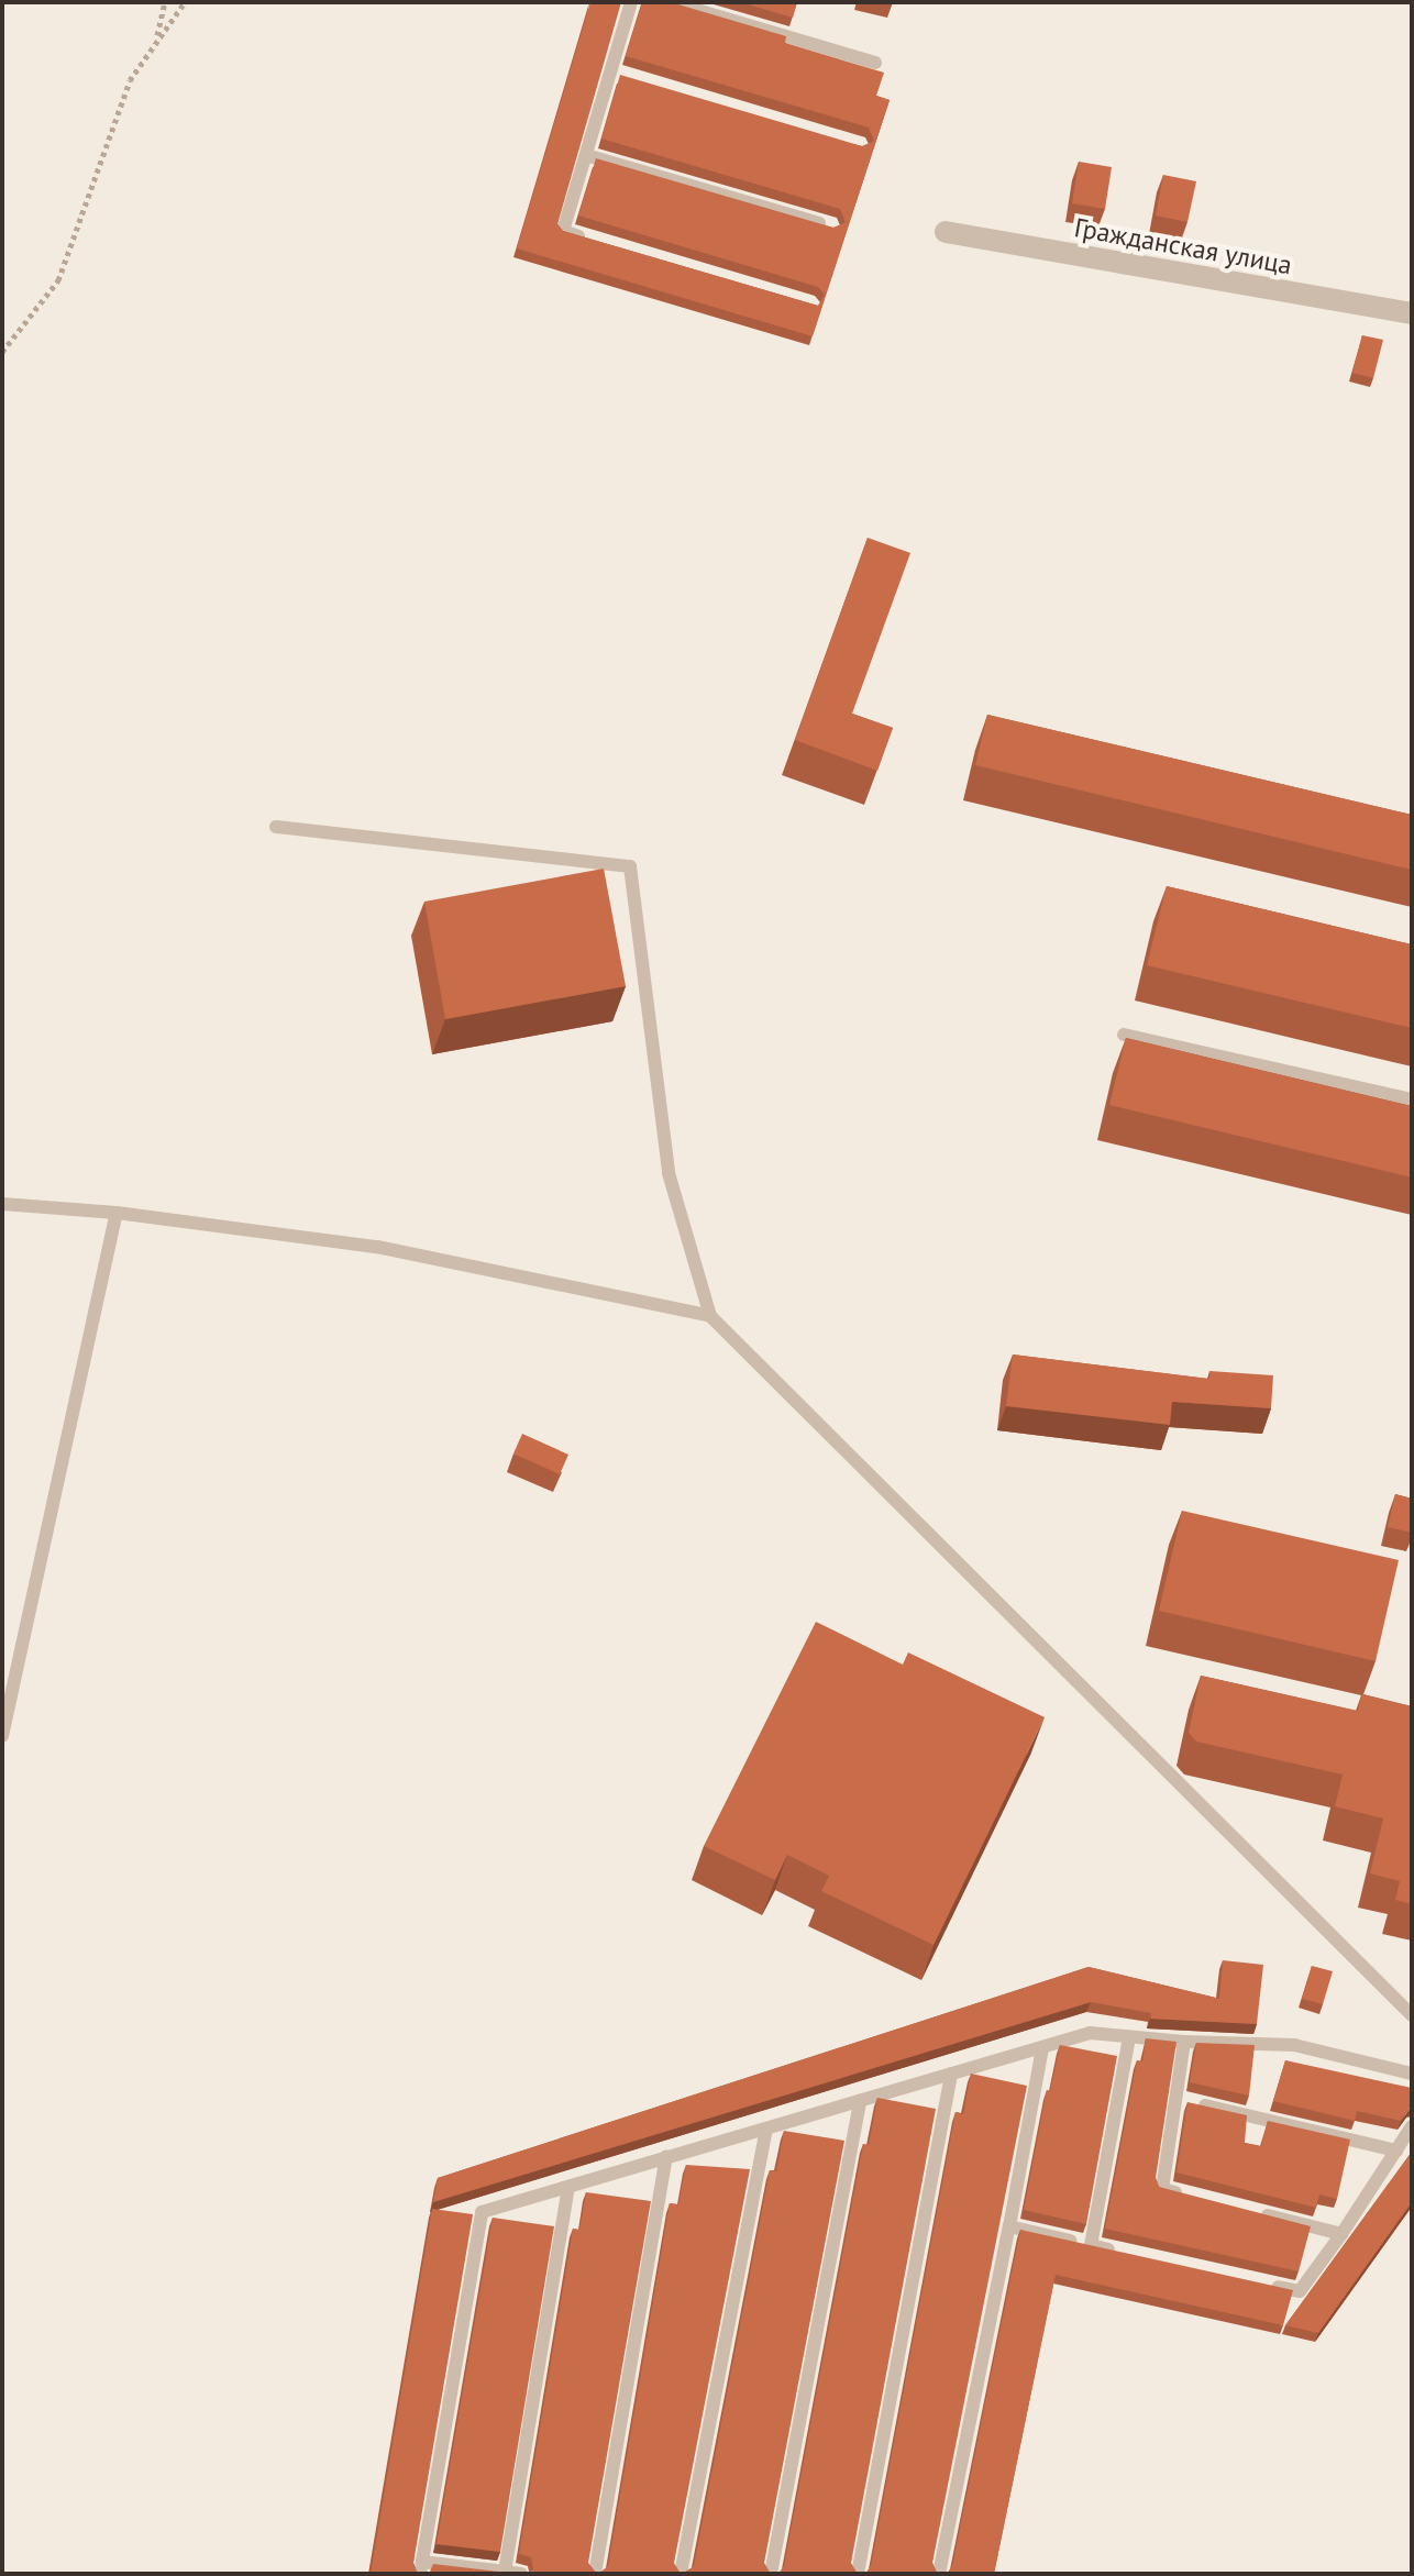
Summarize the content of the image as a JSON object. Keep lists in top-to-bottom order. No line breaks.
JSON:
{"streets":{"street":["Гражданская улица"]}}
